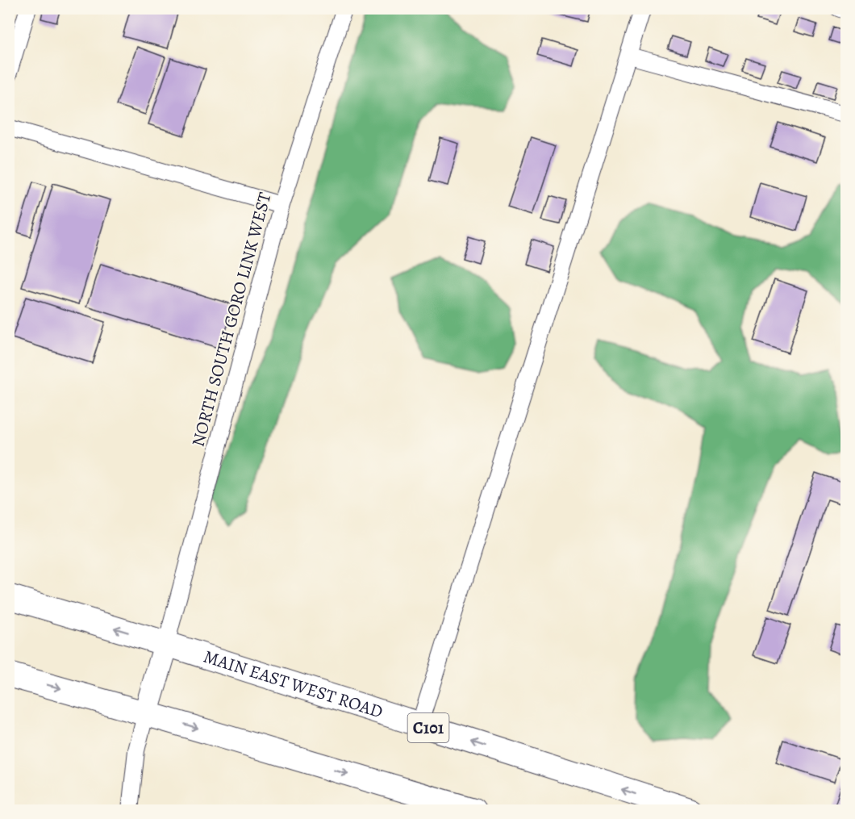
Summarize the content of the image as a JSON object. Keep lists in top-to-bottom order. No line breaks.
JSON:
{"streets":{"main road":["MAIN EAST WEST ROAD","C101"],"street":["NORTH SOUTH GORO LINK WEST"]},"crossings":[["NORTH SOUTH GORO LINK WEST","MAIN EAST WEST ROAD"]]}
